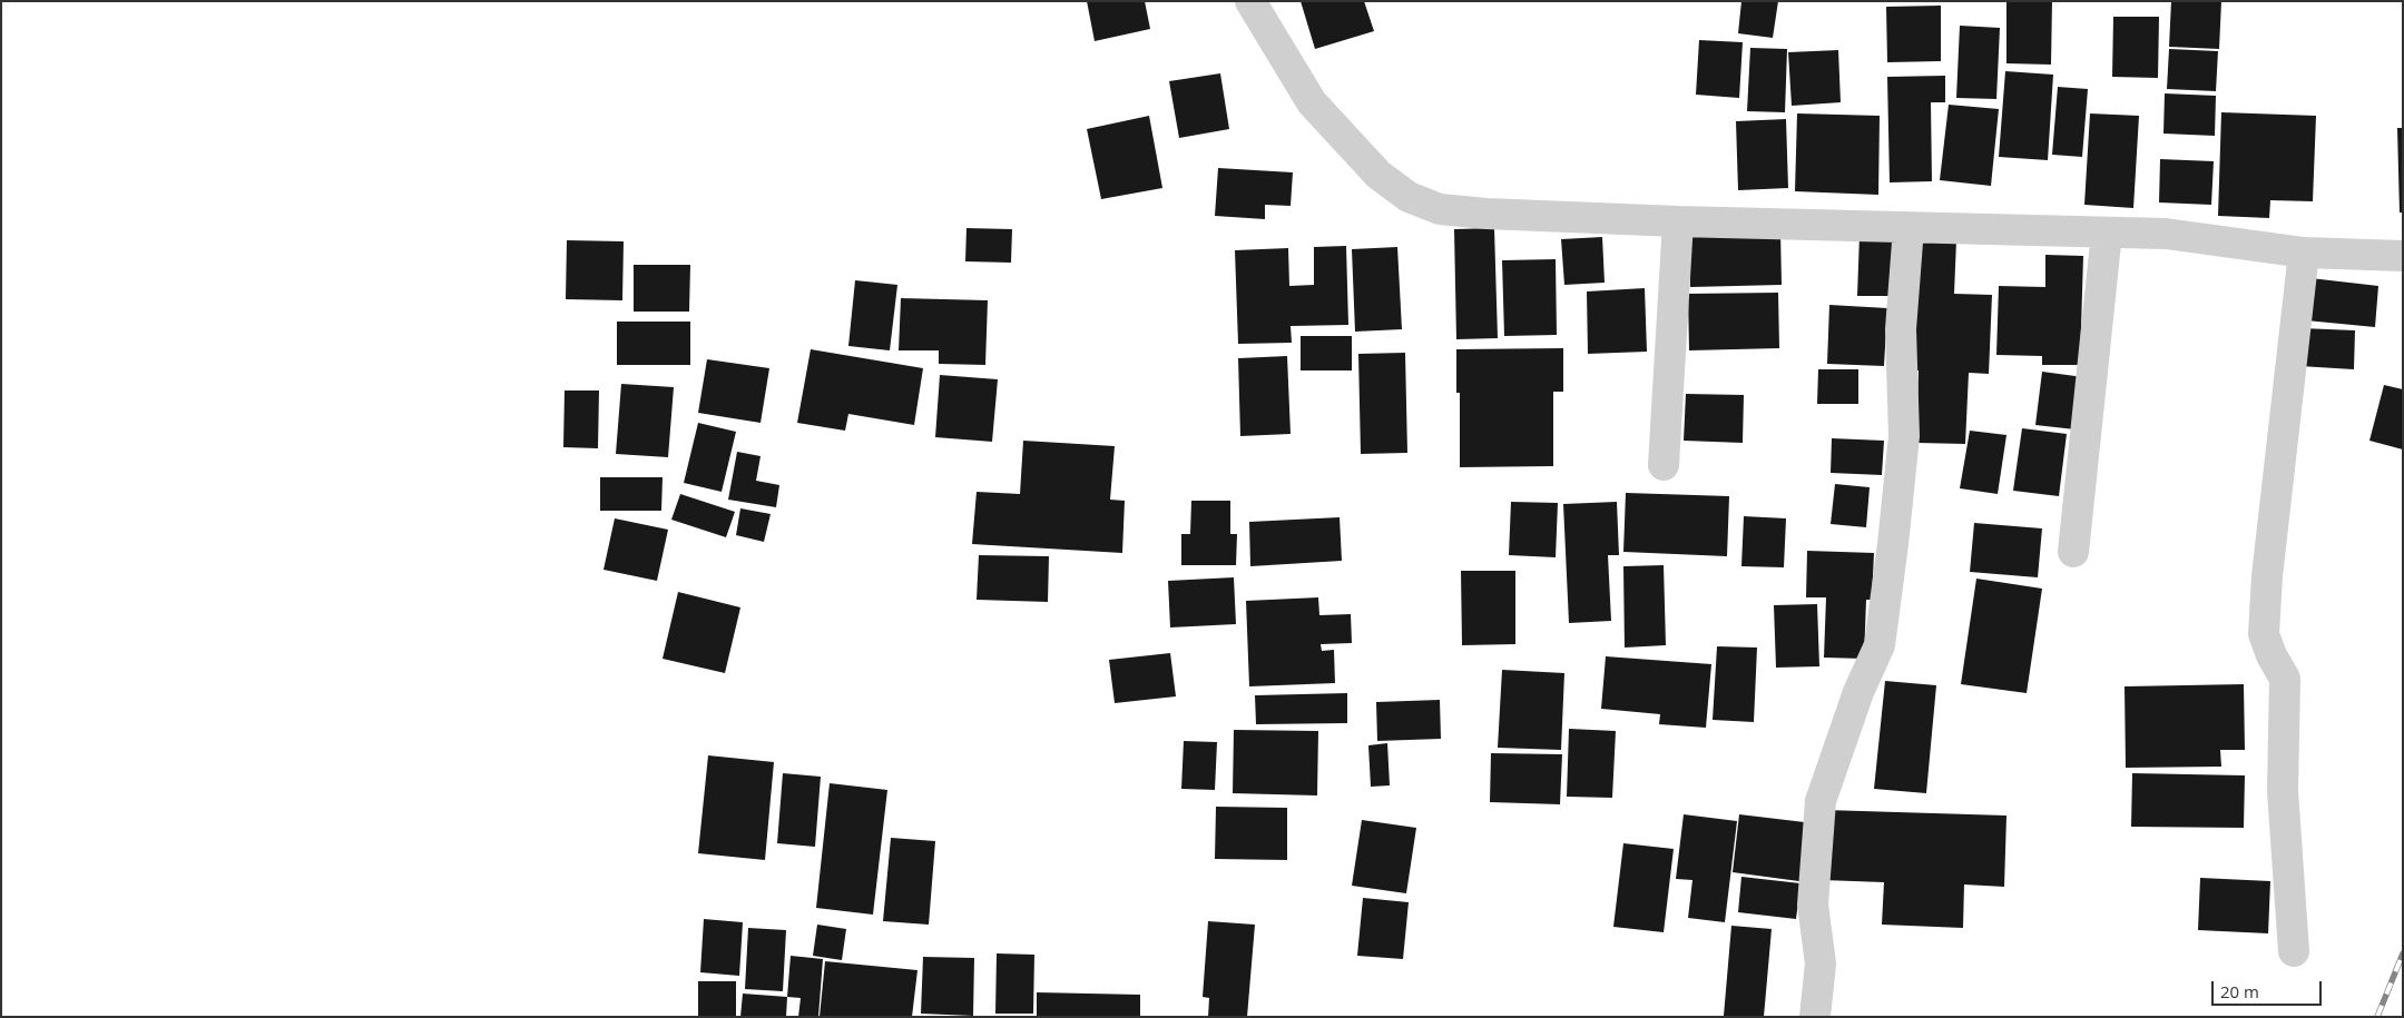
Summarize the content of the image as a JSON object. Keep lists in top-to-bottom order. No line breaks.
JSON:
{"scale_bar":"20 m"}
